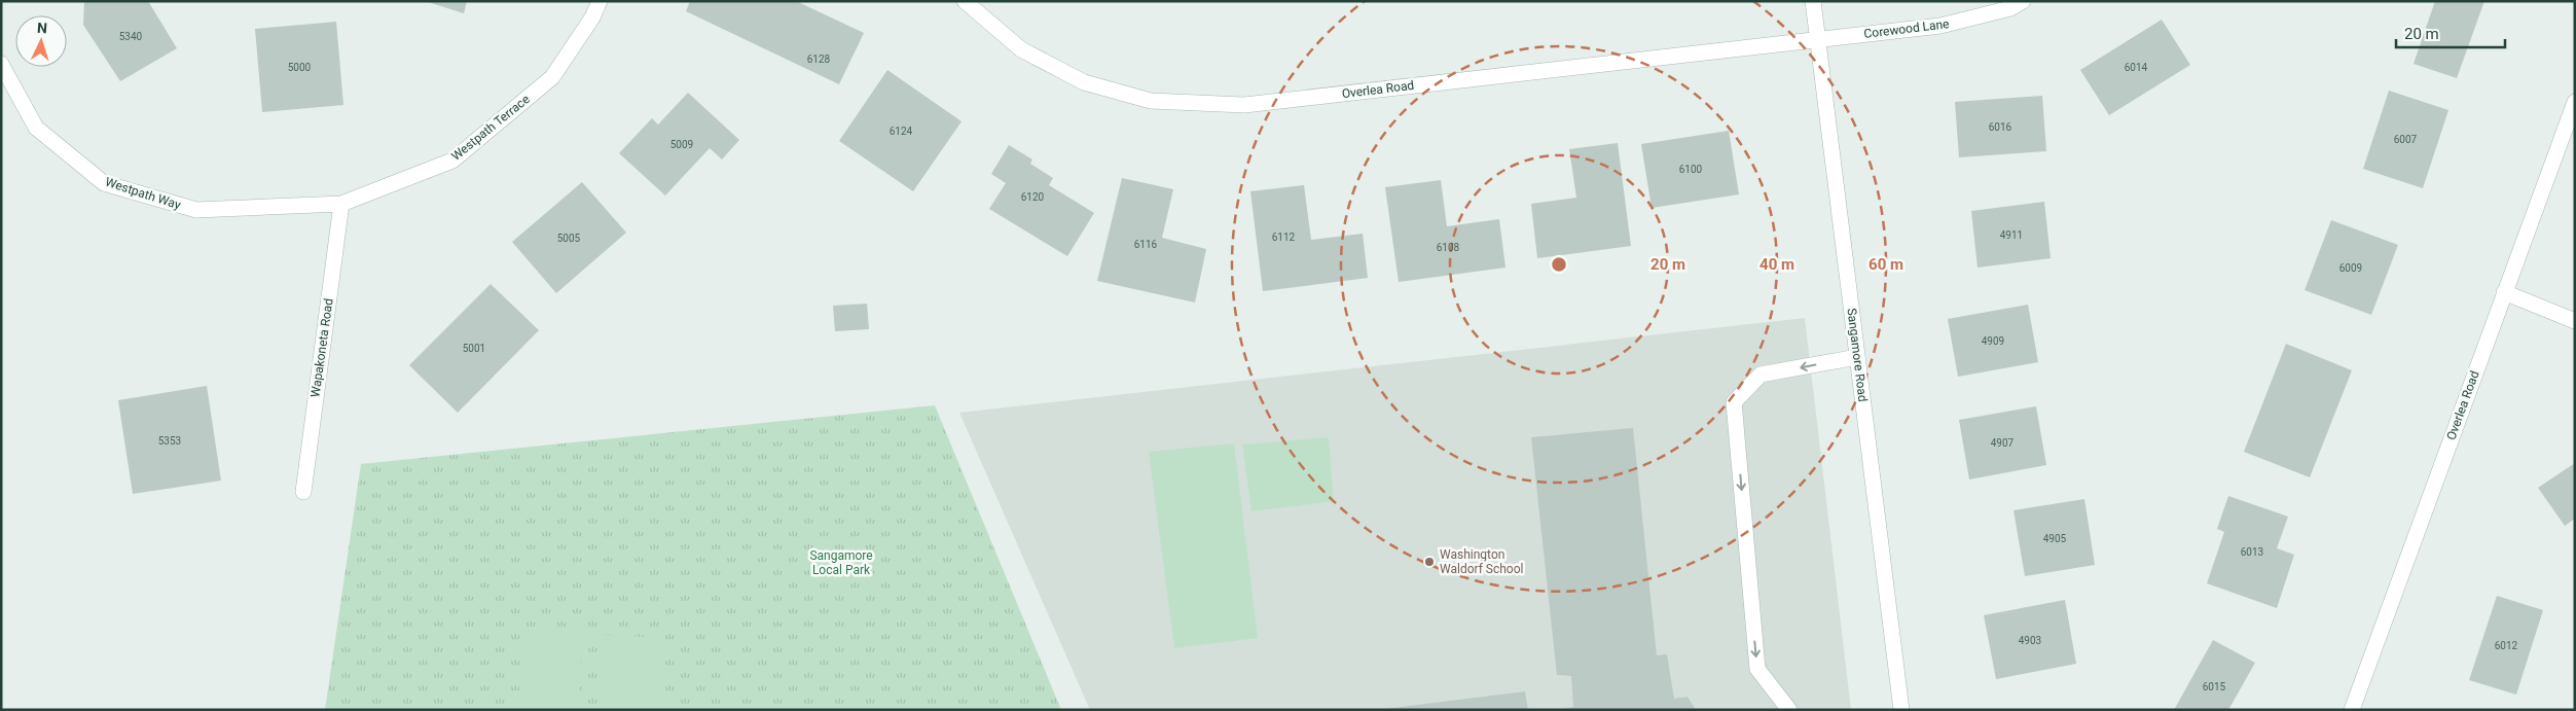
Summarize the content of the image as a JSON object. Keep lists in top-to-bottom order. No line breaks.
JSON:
{"streets":{"street":["Corewood Lane","Overlea Road","Westpath Terrace","Westpath Way","Wapakoneta Road","Sangamore Road"]},"crossings":[["Corewood Lane","Overlea Road"],["Corewood Lane","Sangamore Road"],["Overlea Road","Sangamore Road"],["Westpath Terrace","Westpath Way"],["Westpath Terrace","Wapakoneta Road"],["Westpath Way","Wapakoneta Road"]],"parks":["Sangamore Local Park"],"places":["Washington Waldorf School"],"house_numbers":["5340","6128","5000","6014","6016","6124","6007","5009","6100","6120","4911","6112","5005","6116","6108","6009","4909","5001","5353","4907","4905","6013","4903","6012","6015"],"scale_bar":"20 m","north":"top","rings":["20 m","40 m","60 m"]}
